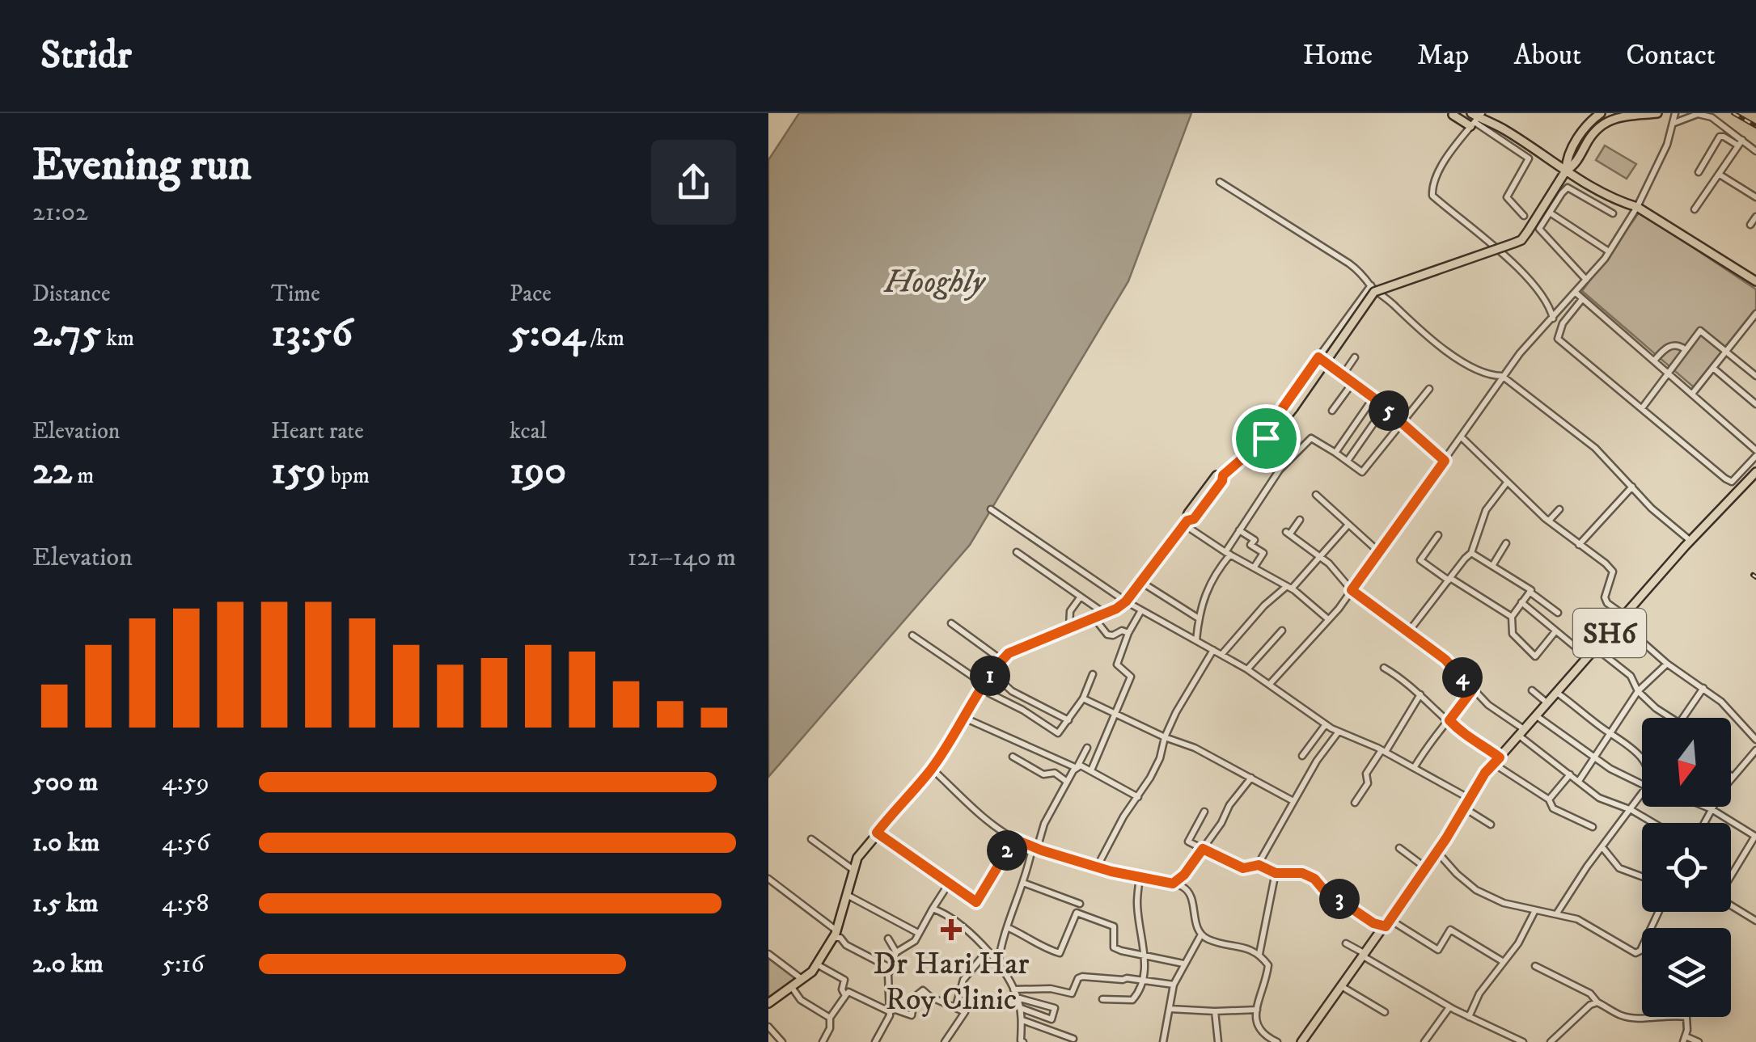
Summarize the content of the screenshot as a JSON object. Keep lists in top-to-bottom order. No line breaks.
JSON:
{"streets":{"main road":["SH6"]},"water":["Hooghly"],"places":{"health":["Dr Hari Har Roy Clinic"]},"north":"bottom","page":{"header":"Stridr","nav":["Home","Map","About","Contact"],"heading":["Evening run","21:02"],"stats":[["Distance","2.75 km"],["Time","13:56"],["Pace","5:04 /km"],["Elevation","22 m"],["Heart rate","159 bpm"],["kcal","190"]],"pins":["5","1","4","2","3"],"chart":["Elevation","121–140 m"],"list":[{"name":"500 m","note":"4:59"},{"name":"1.0 km","note":"4:56"},{"name":"1.5 km","note":"4:58"},{"name":"2.0 km","note":"5:16"}]}}
